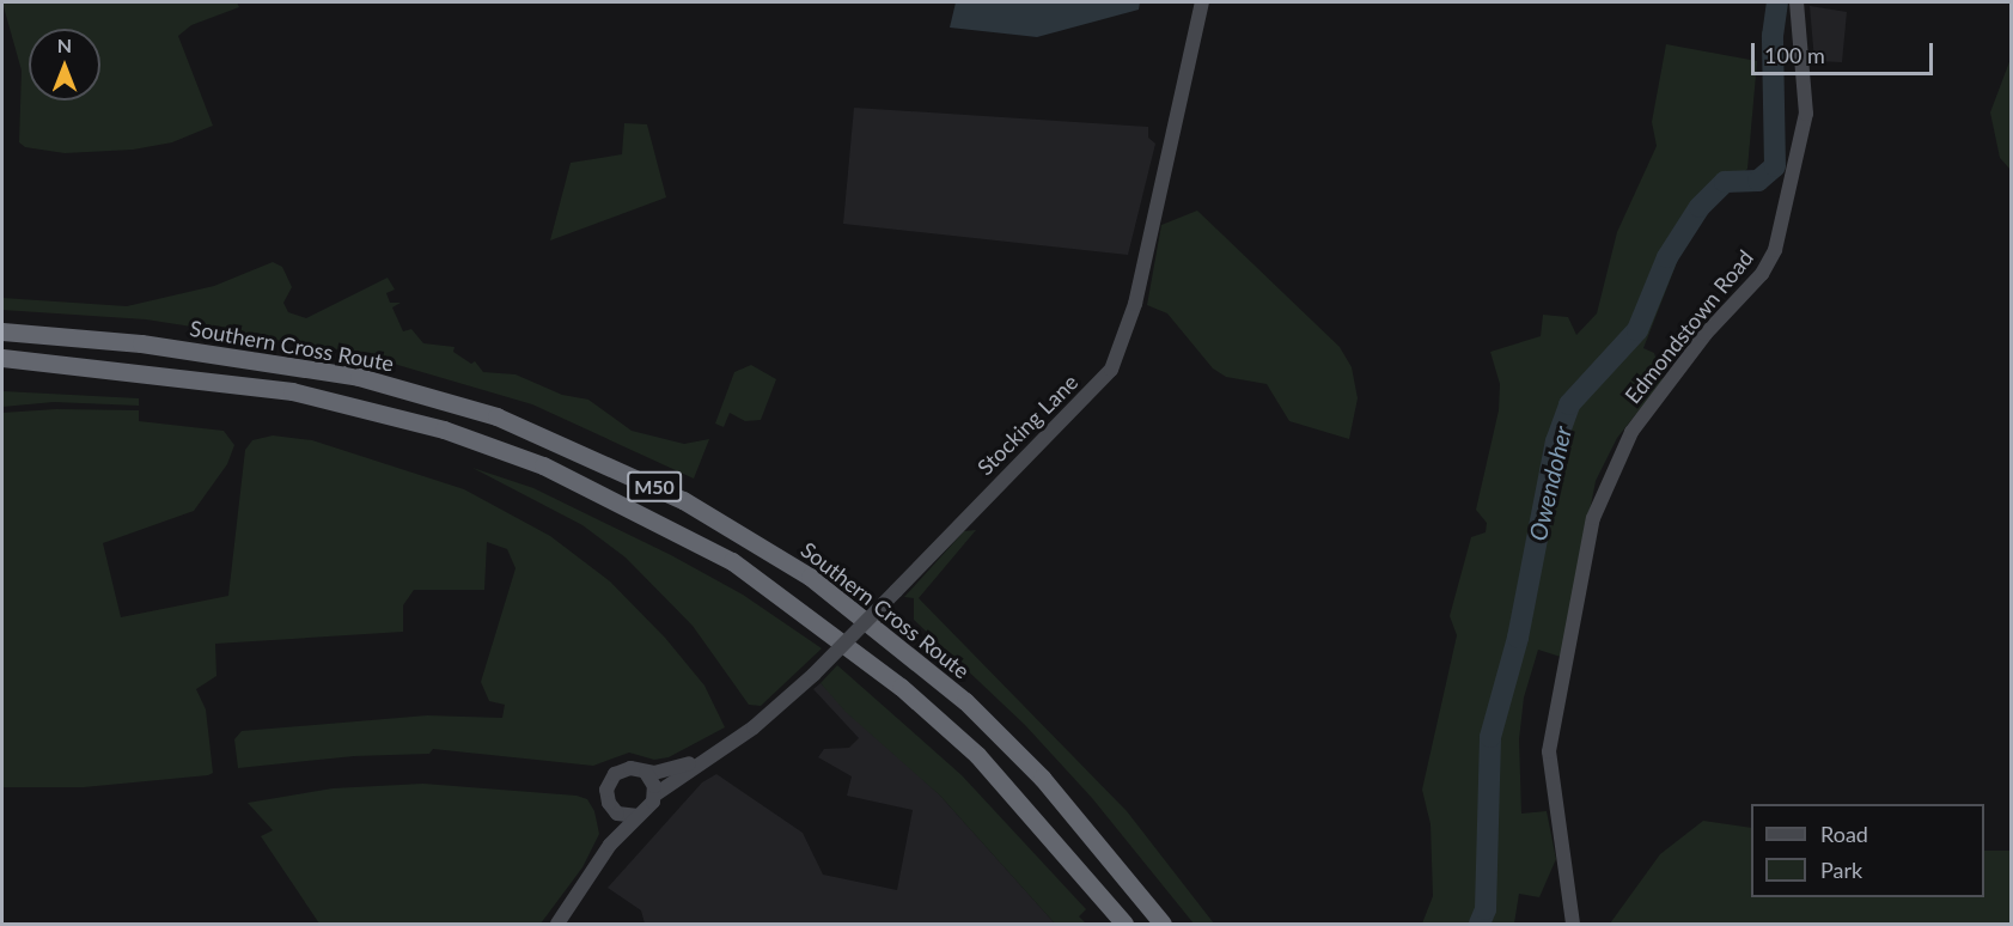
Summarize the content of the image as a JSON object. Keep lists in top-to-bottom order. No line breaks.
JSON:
{"streets":{"highway":["Southern Cross Route","M50"],"main road":["Edmondstown Road","Stocking Lane"]},"water":["Owendoher"],"legend":["Road","Park"],"scale_bar":"100 m","north":"top"}
